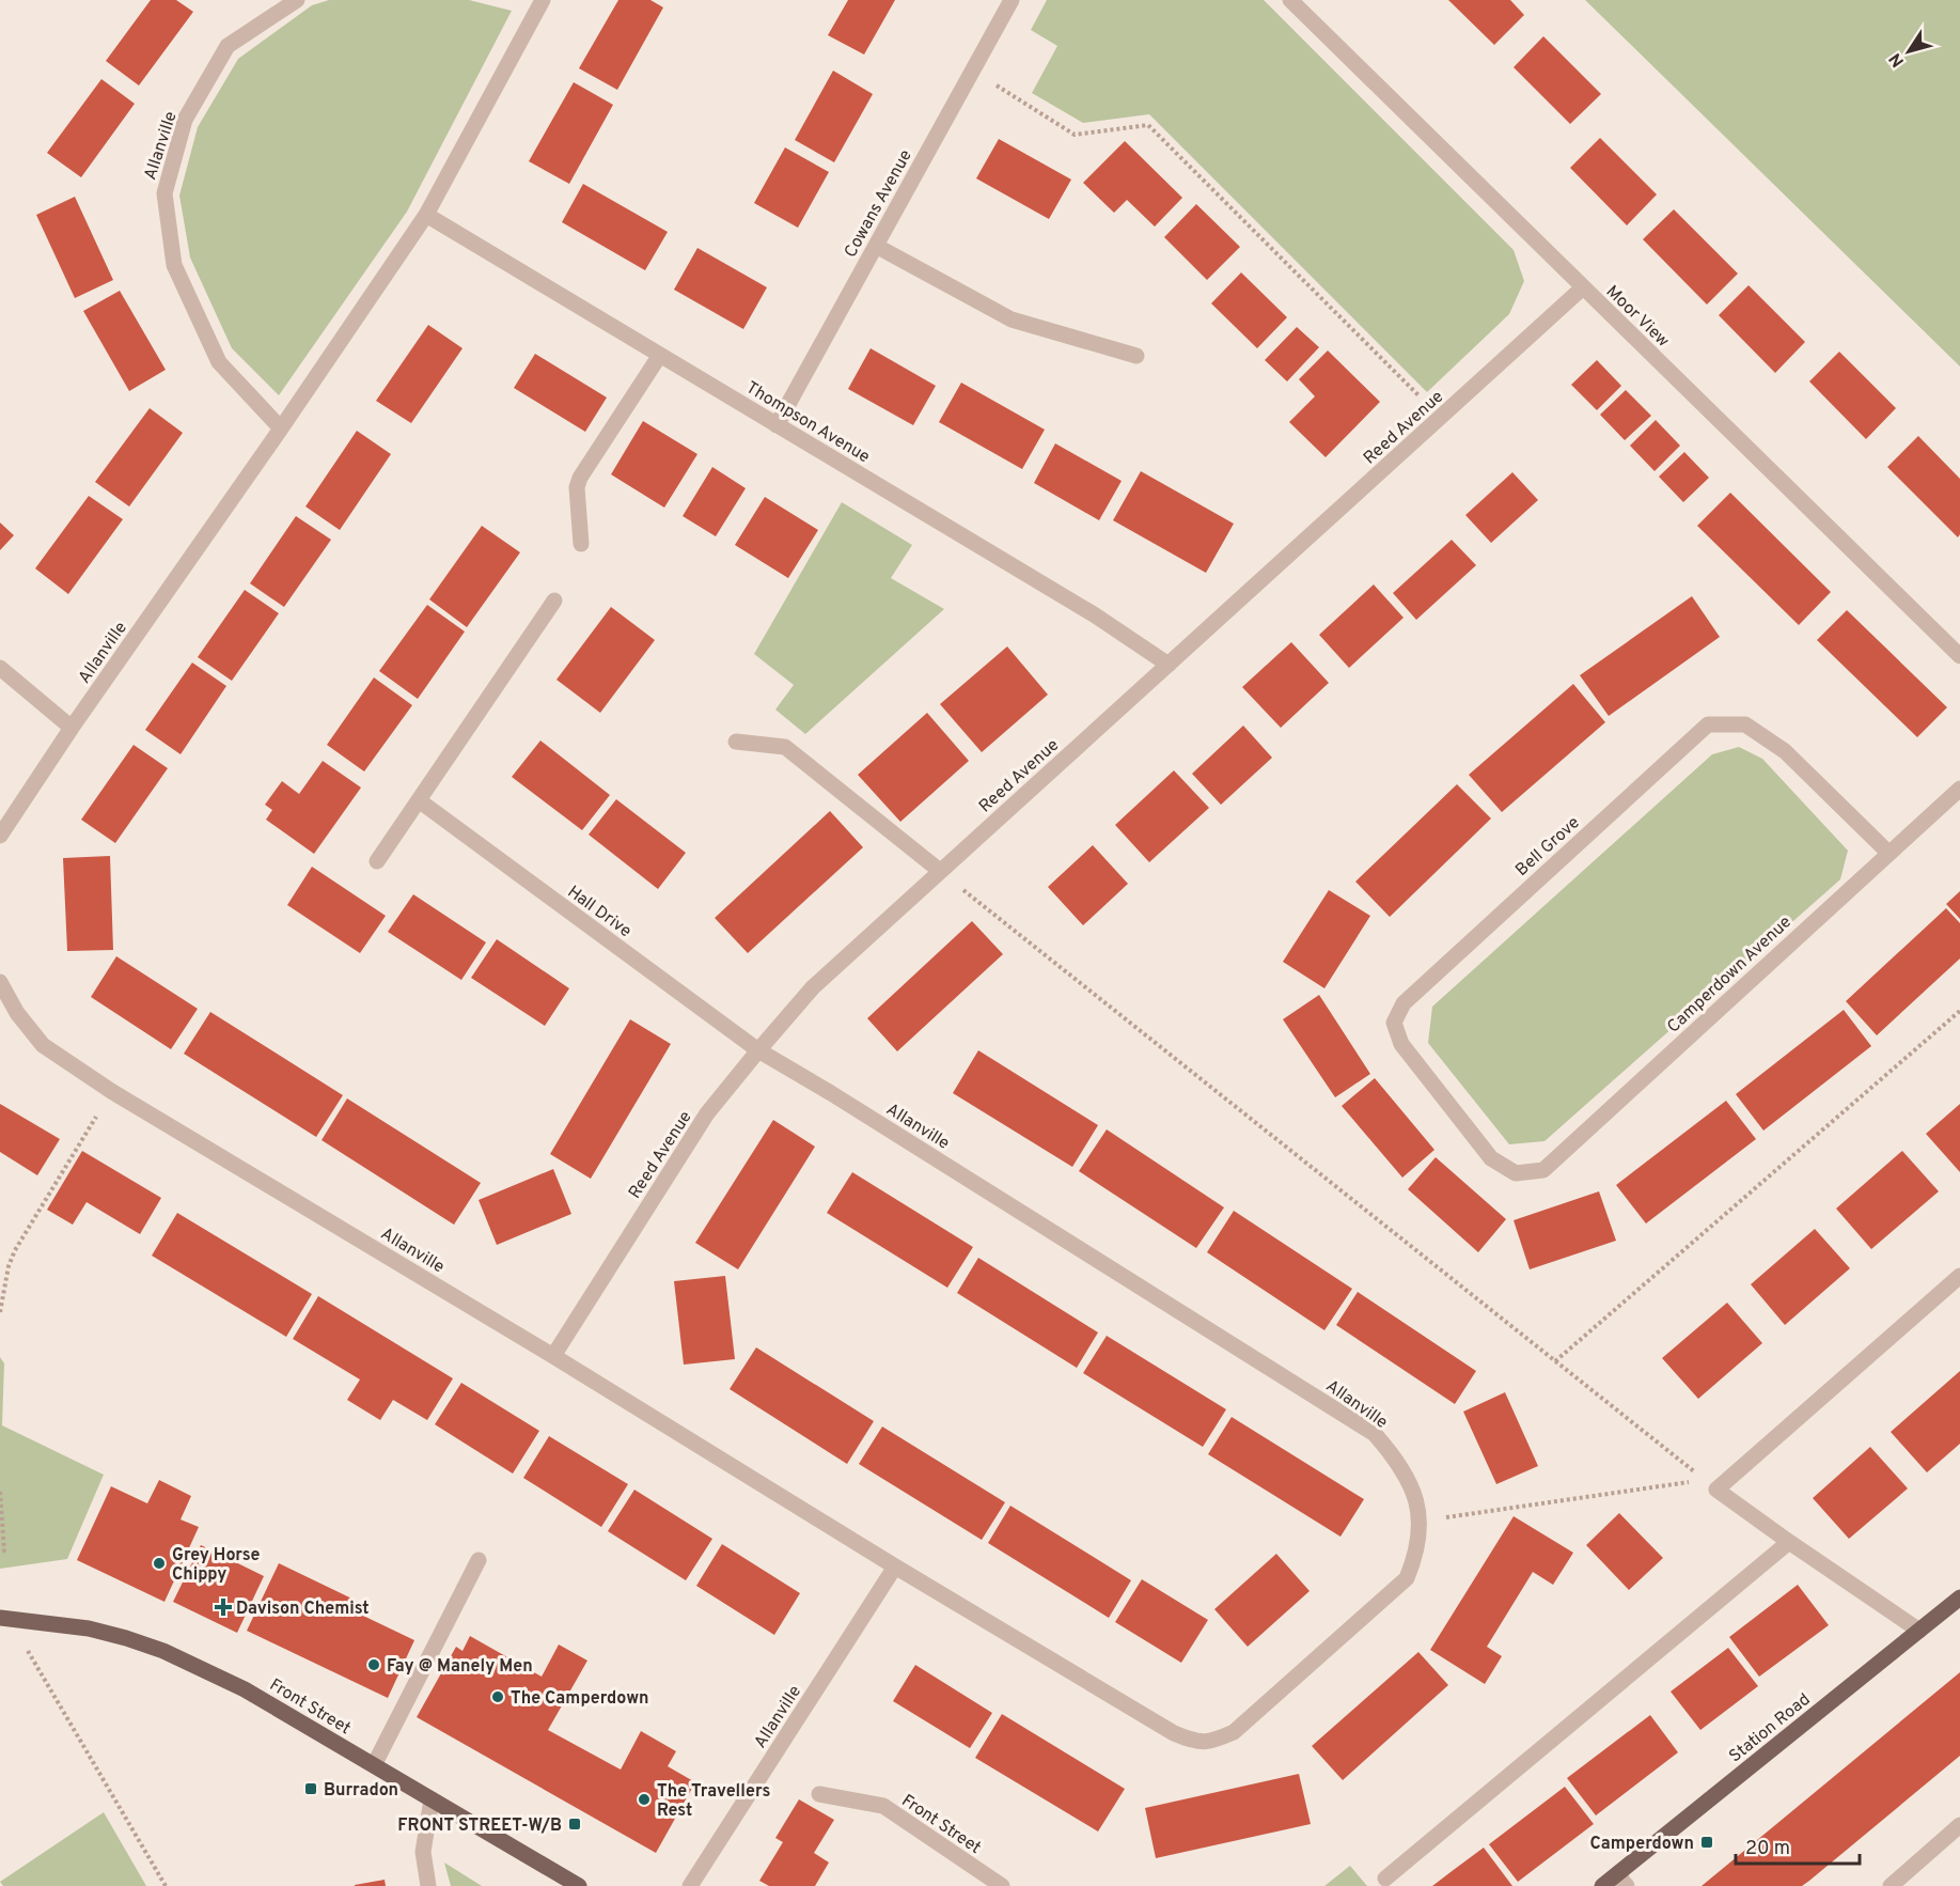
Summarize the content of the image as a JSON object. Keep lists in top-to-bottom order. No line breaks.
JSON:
{"streets":{"main road":["Front Street","Station Road"],"street":["Allanville","Cowans Avenue","Moor View","Thompson Avenue","Reed Avenue","Bell Grove","Hall Drive","Camperdown Avenue"]},"crossings":[["Allanville","Thompson Avenue"],["Allanville","Reed Avenue"],["Allanville","Hall Drive"],["Cowans Avenue","Thompson Avenue"],["Moor View","Reed Avenue"],["Thompson Avenue","Reed Avenue"],["Reed Avenue","Hall Drive"],["Bell Grove","Camperdown Avenue"]],"places":{"other":["Grey Horse Chippy","Fay @ Manely Men","The Camperdown","The Travellers Rest"],"health":["Davison Chemist"],"transit":["Burradon","FRONT STREET-W/B","Camperdown"]},"scale_bar":"20 m","north":"bottom left"}
